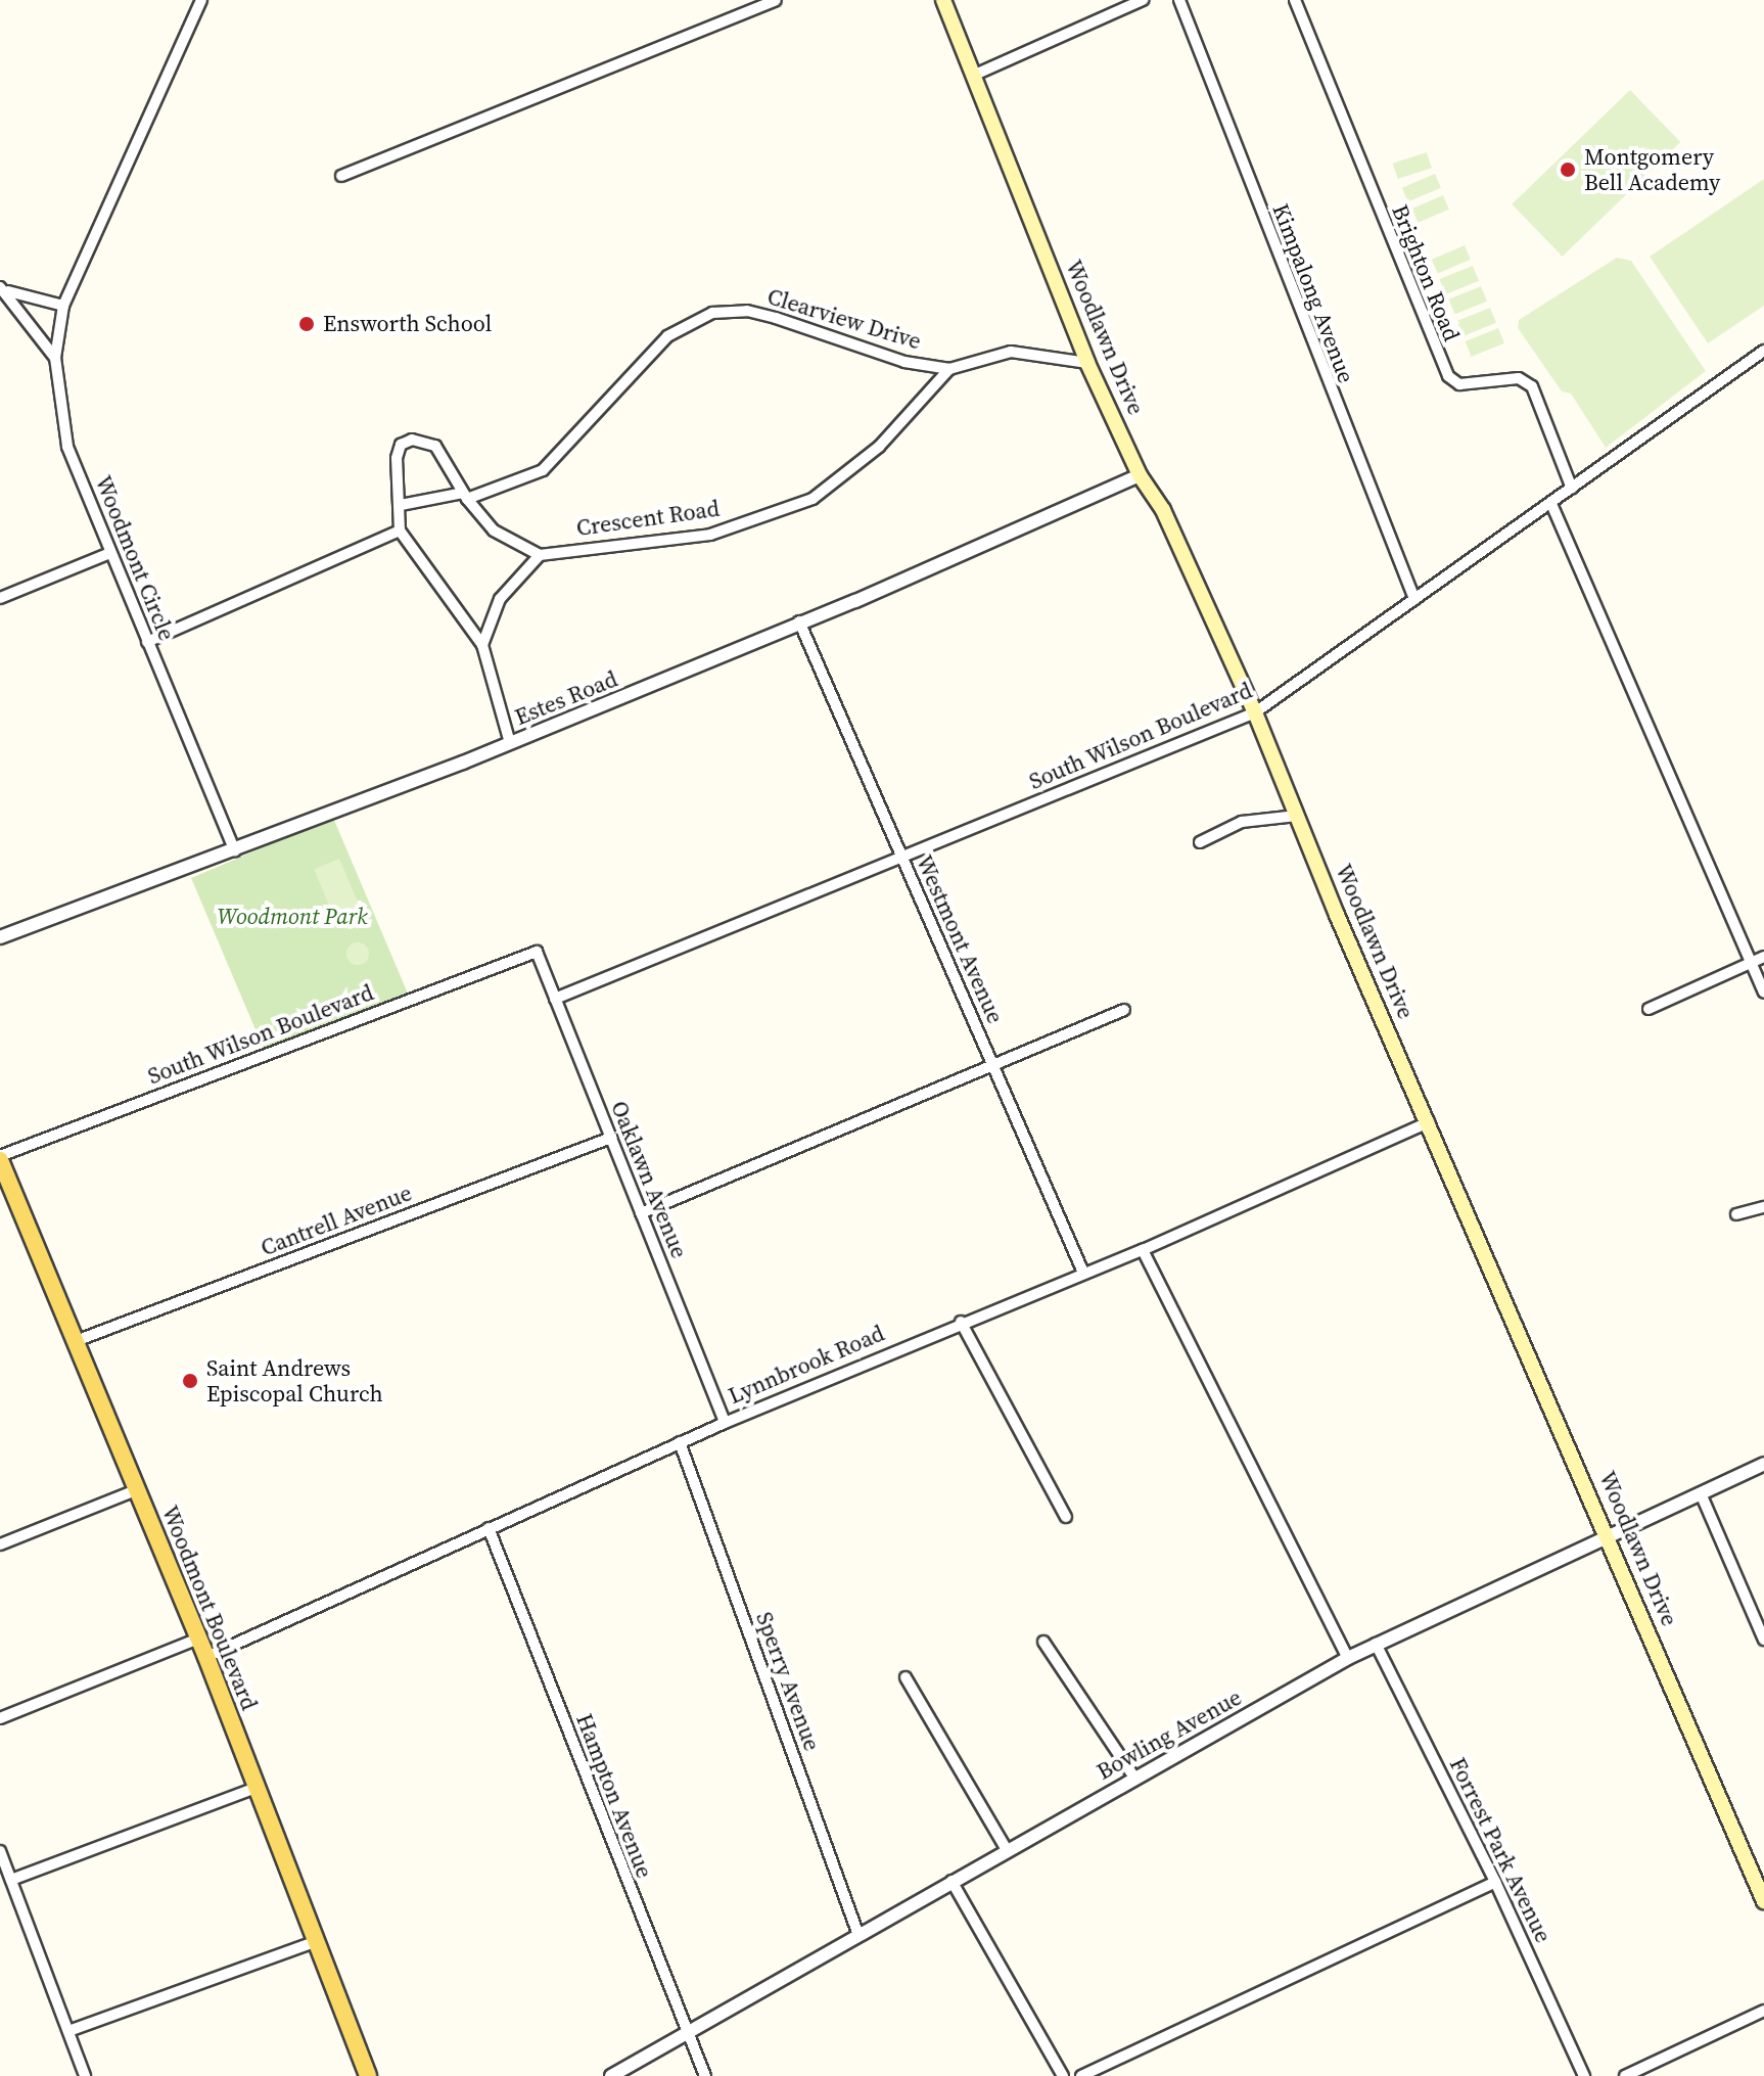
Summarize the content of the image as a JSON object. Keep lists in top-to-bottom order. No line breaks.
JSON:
{"streets":{"main road":["Woodlawn Drive","Woodmont Boulevard"],"street":["Brighton Road","Kimpalong Avenue","Clearview Drive","Crescent Road","Woodmont Circle","Estes Road","South Wilson Boulevard","Westmont Avenue","Oaklawn Avenue","Cantrell Avenue","Lynnbrook Road","Sperry Avenue","Bowling Avenue","Hampton Avenue","Forrest Park Avenue"]},"crossings":[["Brighton Road","South Wilson Boulevard"],["Kimpalong Avenue","South Wilson Boulevard"],["Clearview Drive","Woodlawn Drive"],["Clearview Drive","Crescent Road"],["Woodlawn Drive","Estes Road"],["Woodlawn Drive","South Wilson Boulevard"],["Woodlawn Drive","Lynnbrook Road"],["Woodlawn Drive","Bowling Avenue"],["Woodmont Circle","Estes Road"],["Estes Road","Westmont Avenue"],["South Wilson Boulevard","Westmont Avenue"],["South Wilson Boulevard","Oaklawn Avenue"],["South Wilson Boulevard","Woodmont Boulevard"],["Westmont Avenue","Lynnbrook Road"],["Oaklawn Avenue","Cantrell Avenue"],["Oaklawn Avenue","Lynnbrook Road"],["Cantrell Avenue","Woodmont Boulevard"],["Lynnbrook Road","Woodmont Boulevard"],["Lynnbrook Road","Sperry Avenue"],["Lynnbrook Road","Hampton Avenue"],["Sperry Avenue","Bowling Avenue"],["Bowling Avenue","Hampton Avenue"],["Bowling Avenue","Forrest Park Avenue"]],"parks":["Woodmont Park"],"places":["Montgomery Bell Academy","Ensworth School","Saint Andrews Episcopal Church"]}
